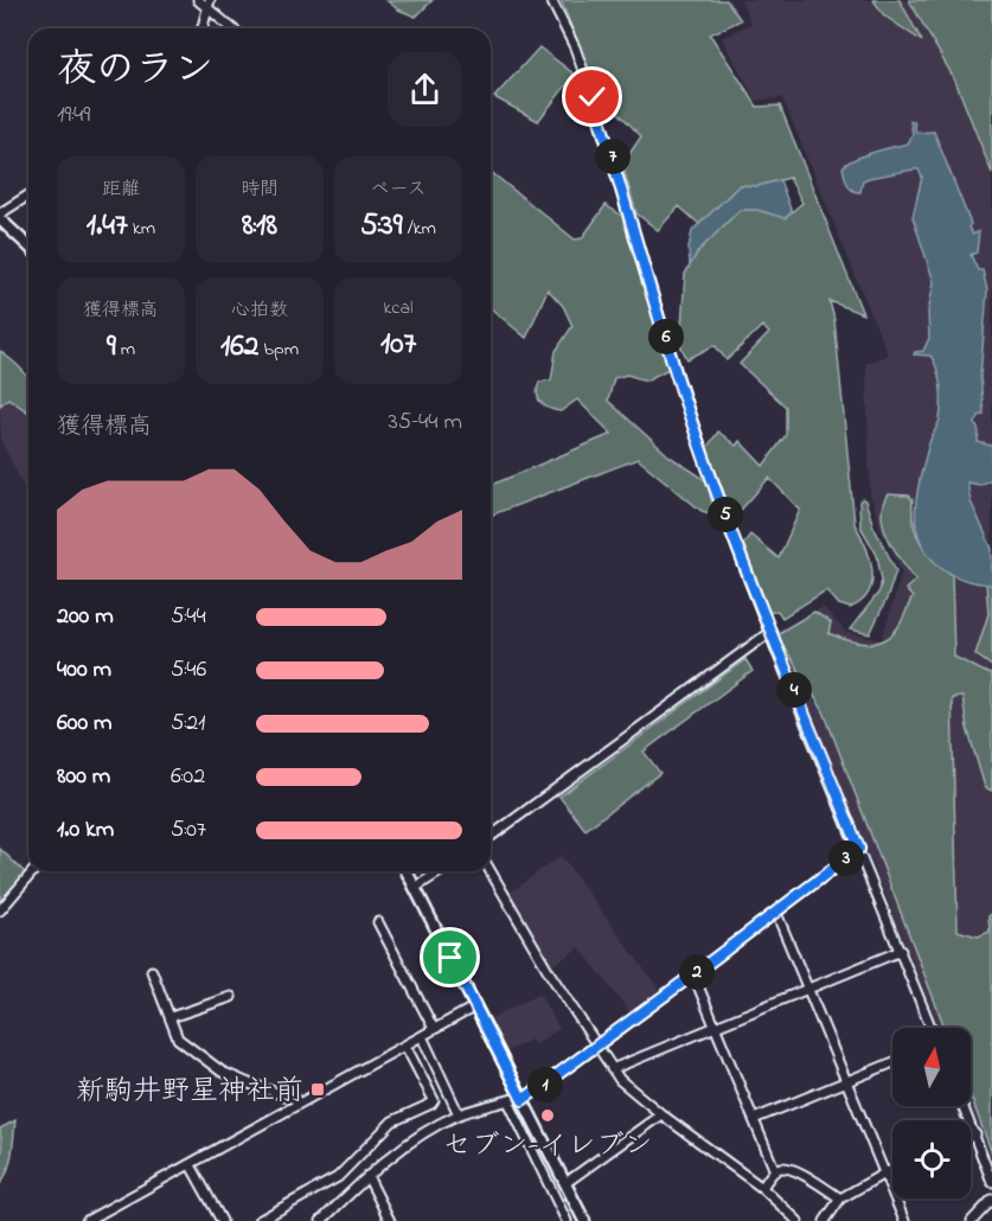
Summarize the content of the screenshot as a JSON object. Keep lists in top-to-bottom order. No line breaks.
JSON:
{"places":{"transit":["新駒井野星神社前"],"other":["セブン-イレブン"]},"north":"top","page":{"heading":["夜のラン","19:49"],"pins":["7","6","5","4","3","2","1"],"stats":[["距離","1.47 km"],["時間","8:18"],["ペース","5:39 /km"],["獲得標高","9 m"],["心拍数","162 bpm"],["kcal","107"]],"chart":["獲得標高","35–44 m"],"list":[{"name":"200 m","note":"5:44"},{"name":"400 m","note":"5:46"},{"name":"600 m","note":"5:21"},{"name":"800 m","note":"6:02"},{"name":"1.0 km","note":"5:07"}]}}
